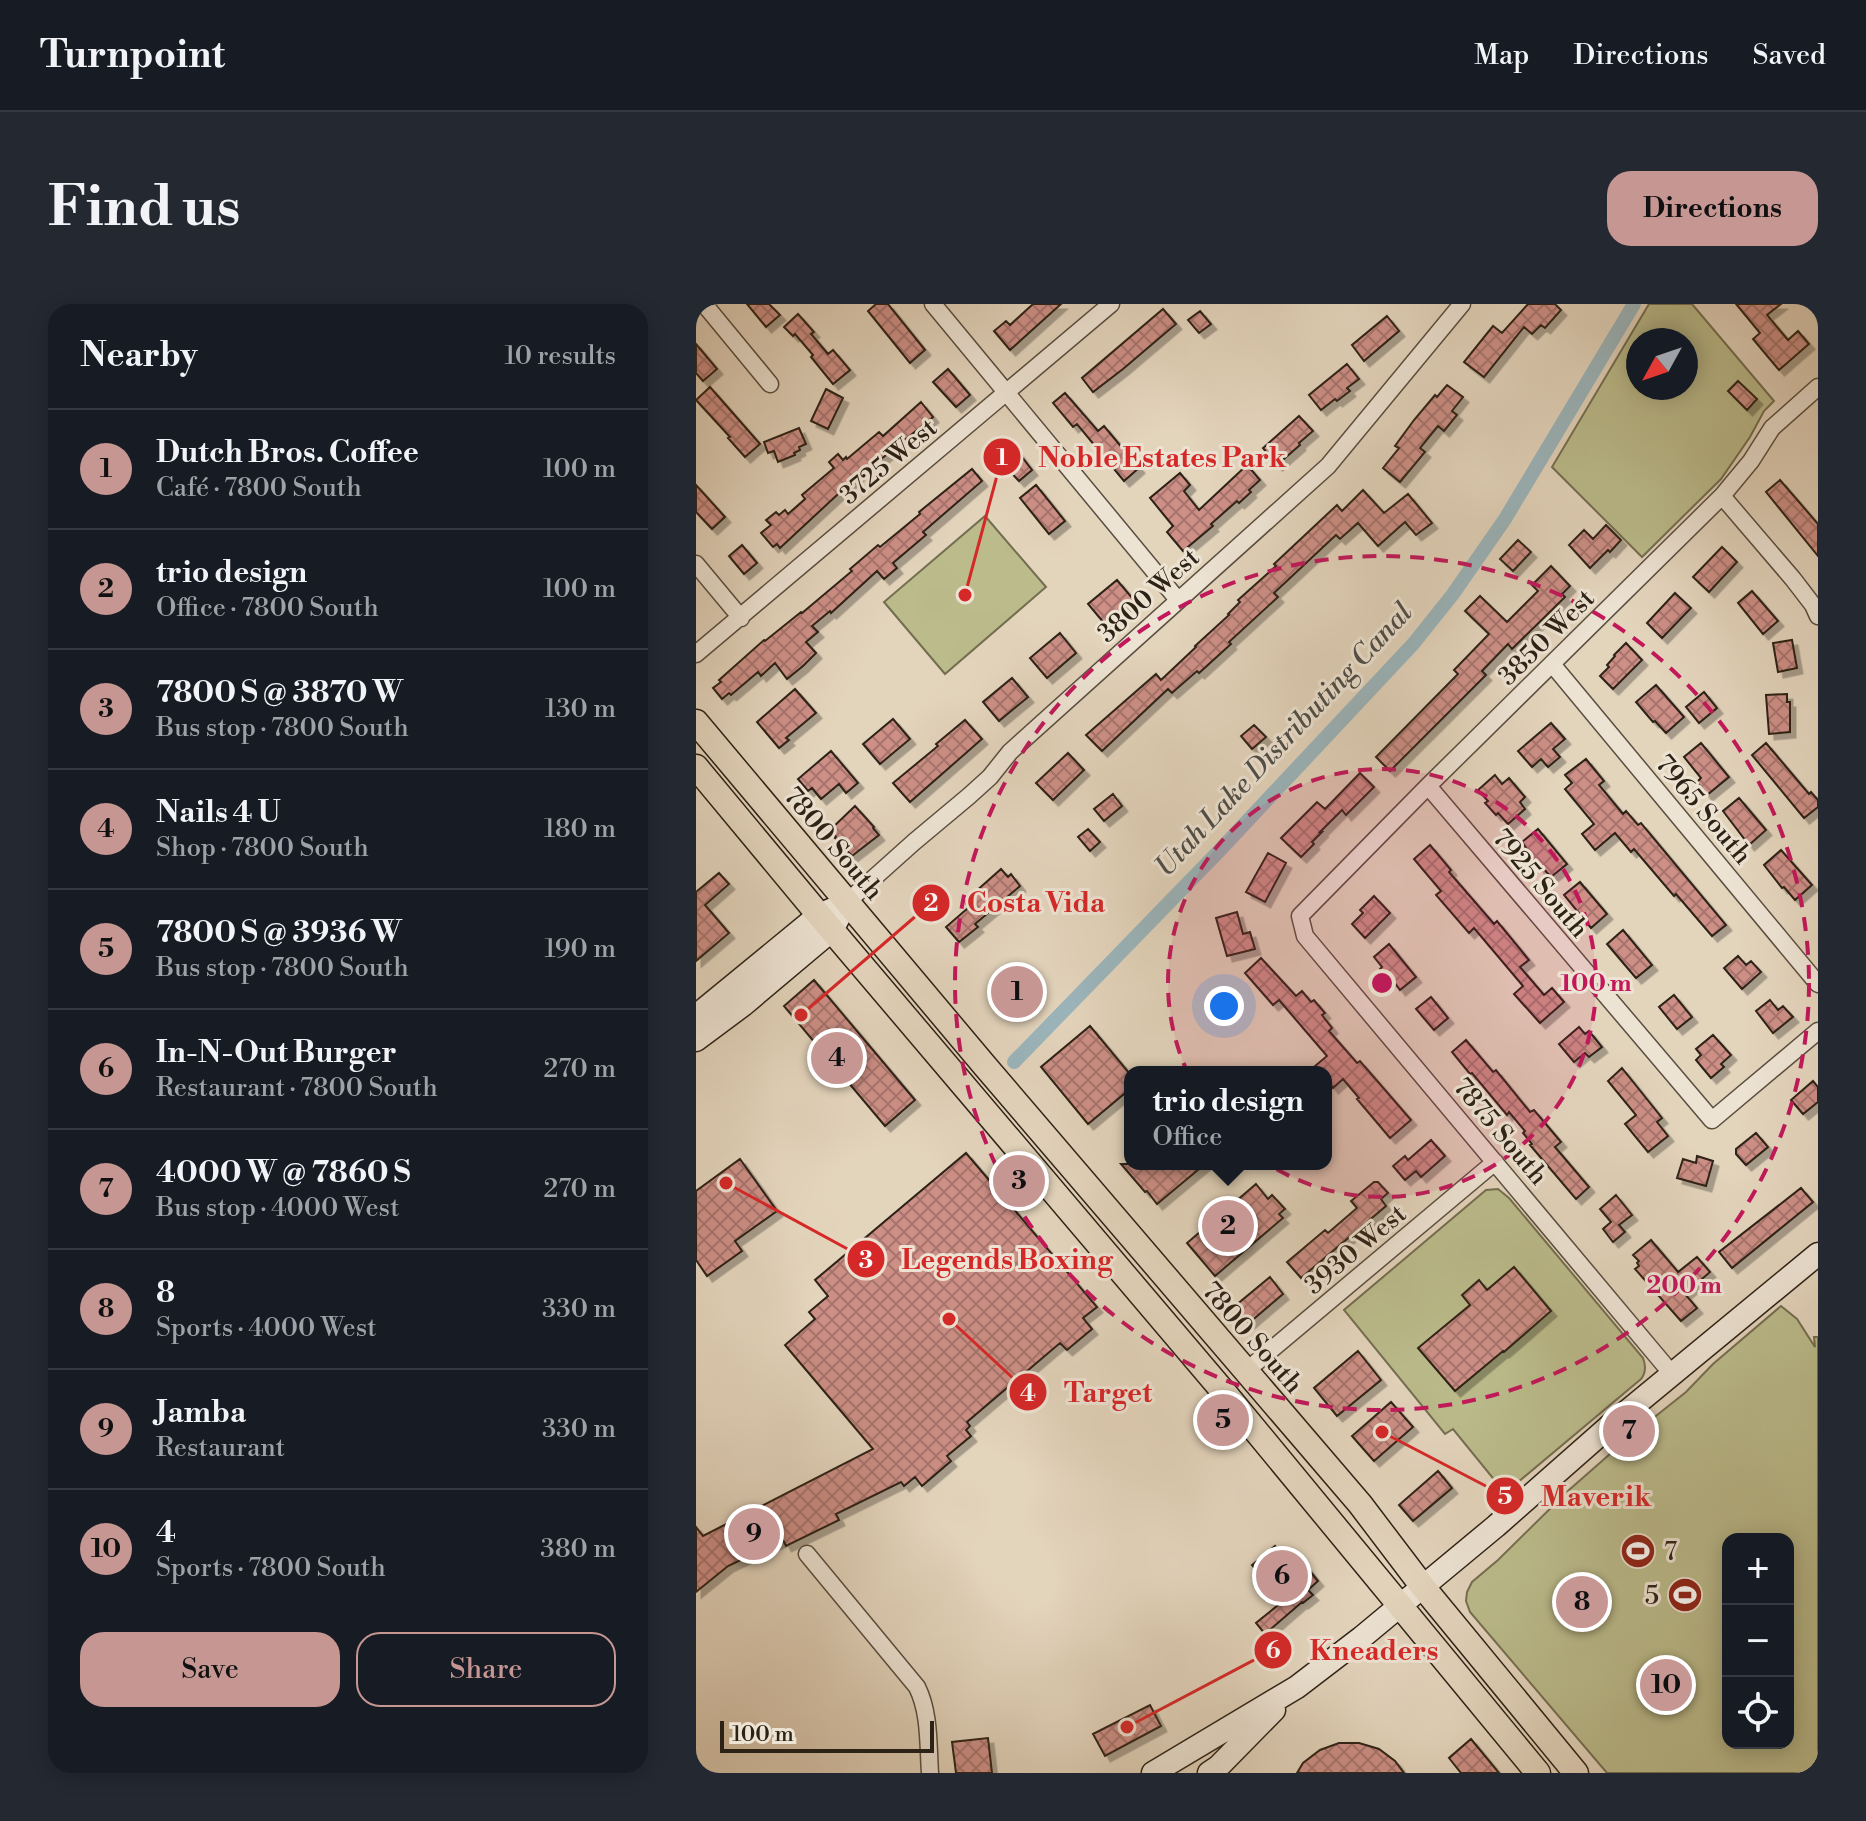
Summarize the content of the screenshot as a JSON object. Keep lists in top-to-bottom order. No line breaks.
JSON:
{"streets":{"main road":["7800 South"],"street":["3725 West","3800 West","3850 West","7965 South","7925 South","7875 South","3930 West"]},"crossings":[["3800 West","7800 South"],["3850 West","7965 South"],["3850 West","7925 South"],["3850 West","7875 South"],["7800 South","3930 West"],["7875 South","3930 West"]],"water":["Utah Lake Distributing Canal"],"places":{"other":["Noble Estates Park","Costa Vida","Legends Boxing","Target","Maverik","Kneaders"],"sports":["7","5"]},"scale_bar":"100 m","north":"bottom left","page":{"header":"Turnpoint","nav":["Map","Directions","Saved"],"buttons":["Directions",["Save","Share"]],"title":"Find us","heading":["Nearby","10 results"],"list":[{"mark":"1","name":"Dutch Bros. Coffee","note":"Café · 7800 South","value":"100 m"},{"mark":"2","name":"trio design","note":"Office · 7800 South","value":"100 m"},{"mark":"3","name":"7800 S @ 3870 W","note":"Bus stop · 7800 South","value":"130 m"},{"mark":"4","name":"Nails 4 U","note":"Shop · 7800 South","value":"180 m"},{"mark":"5","name":"7800 S @ 3936 W","note":"Bus stop · 7800 South","value":"190 m"},{"mark":"6","name":"In-N-Out Burger","note":"Restaurant · 7800 South","value":"270 m"},{"mark":"7","name":"4000 W @ 7860 S","note":"Bus stop · 4000 West","value":"270 m"},{"mark":"8","name":"8","note":"Sports · 4000 West","value":"330 m"},{"mark":"9","name":"Jamba","note":"Restaurant","value":"330 m"},{"mark":"10","name":"4","note":"Sports · 7800 South","value":"380 m"}],"pins":["1","4","3","2","5","7","9","6","8","10"],"popup":["trio design","Office"],"map_buttons":["+","−"],"scale":"100 m"},"rings":["100 m","200 m"]}
